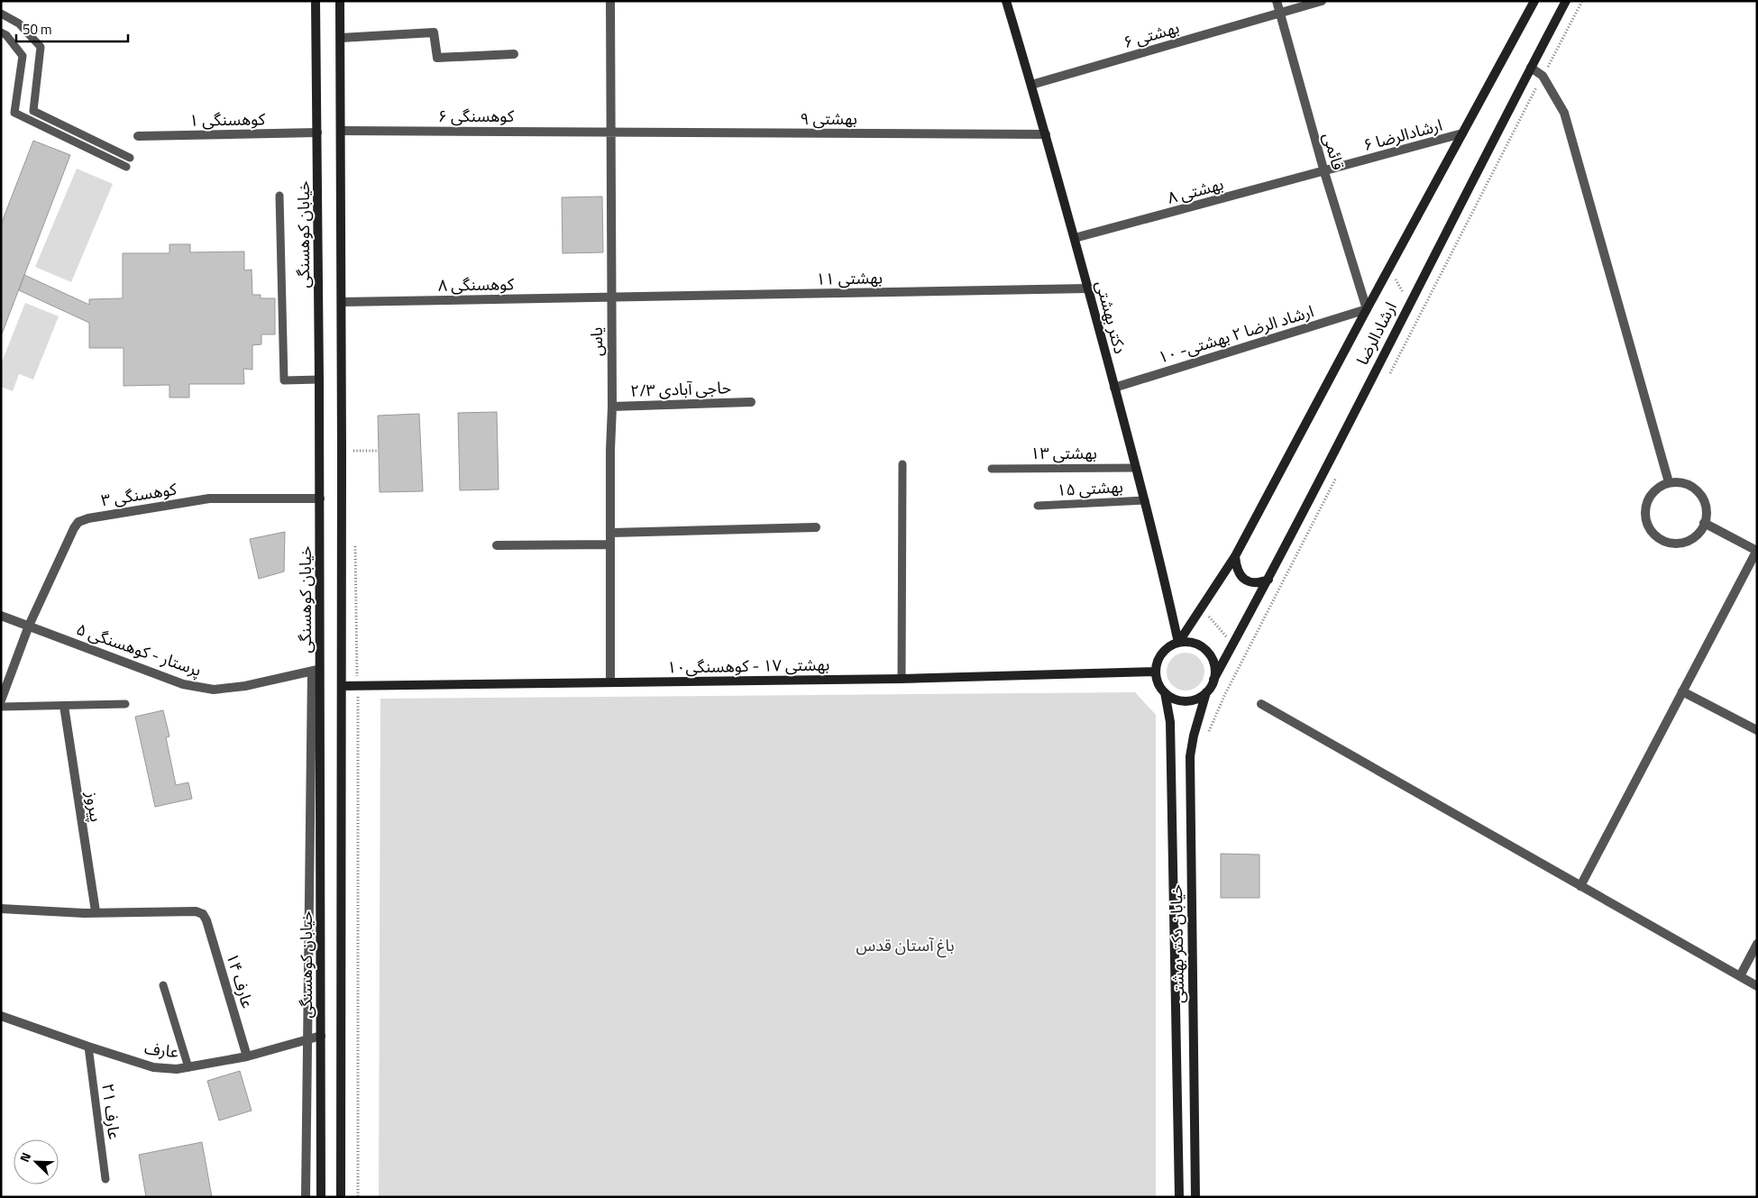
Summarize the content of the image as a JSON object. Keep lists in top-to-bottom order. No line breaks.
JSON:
{"streets":{"street":["بهشتی ۶","کوهسنگی ۶","بهشتی ۹","کوهسنگی ۱","ارشادالرضا ۶","قائمی","بهشتی ۸","خیابان کوهسنگی","بهشتی ۱۱","کوهسنگی ۸","دکتر بهشتی","ارشادالرضا","ارشاد الرضا ۲ بهشتی- ۱۰","یاس","حاجی آبادی ۲/۳","کوهسنگی ۳","پرستار - کوهسنگی ۵","بهشتی ۱۷ - کوهسنگی۱۰","پیروز","خیابان دکتر بهشتی","عارف ۱۴","عارف"],"lane":["بهشتی ۱۳","بهشتی ۱۵","عارف ۲۱"]},"crossings":[["بهشتی ۶","قائمی"],["بهشتی ۶","دکتر بهشتی"],["کوهسنگی ۶","بهشتی ۹"],["کوهسنگی ۶","یاس"],["بهشتی ۹","دکتر بهشتی"],["بهشتی ۹","یاس"],["کوهسنگی ۱","خیابان کوهسنگی"],["ارشادالرضا ۶","قائمی"],["ارشادالرضا ۶","بهشتی ۸"],["ارشادالرضا ۶","ارشادالرضا"],["قائمی","بهشتی ۸"],["قائمی","ارشادالرضا"],["قائمی","ارشاد الرضا ۲ بهشتی- ۱۰"],["بهشتی ۸","دکتر بهشتی"],["خیابان کوهسنگی","کوهسنگی ۳"],["خیابان کوهسنگی","پرستار - کوهسنگی ۵"],["خیابان کوهسنگی","عارف"],["بهشتی ۱۱","کوهسنگی ۸"],["بهشتی ۱۱","دکتر بهشتی"],["بهشتی ۱۱","یاس"],["کوهسنگی ۸","یاس"],["دکتر بهشتی","ارشادالرضا"],["دکتر بهشتی","ارشاد الرضا ۲ بهشتی- ۱۰"],["دکتر بهشتی","بهشتی ۱۳"],["دکتر بهشتی","بهشتی ۱۵"],["دکتر بهشتی","بهشتی ۱۷ - کوهسنگی۱۰"],["دکتر بهشتی","خیابان دکتر بهشتی"],["ارشادالرضا","ارشاد الرضا ۲ بهشتی- ۱۰"],["ارشادالرضا","بهشتی ۱۷ - کوهسنگی۱۰"],["ارشادالرضا","خیابان دکتر بهشتی"],["یاس","حاجی آبادی ۲/۳"],["یاس","بهشتی ۱۷ - کوهسنگی۱۰"],["کوهسنگی ۳","پرستار - کوهسنگی ۵"],["بهشتی ۱۷ - کوهسنگی۱۰","خیابان دکتر بهشتی"],["پیروز","عارف ۱۴"],["عارف ۱۴","عارف"],["عارف","عارف ۲۱"]],"parks":["باغ آستان قدس"],"scale_bar":"50 m","north":"top left"}
